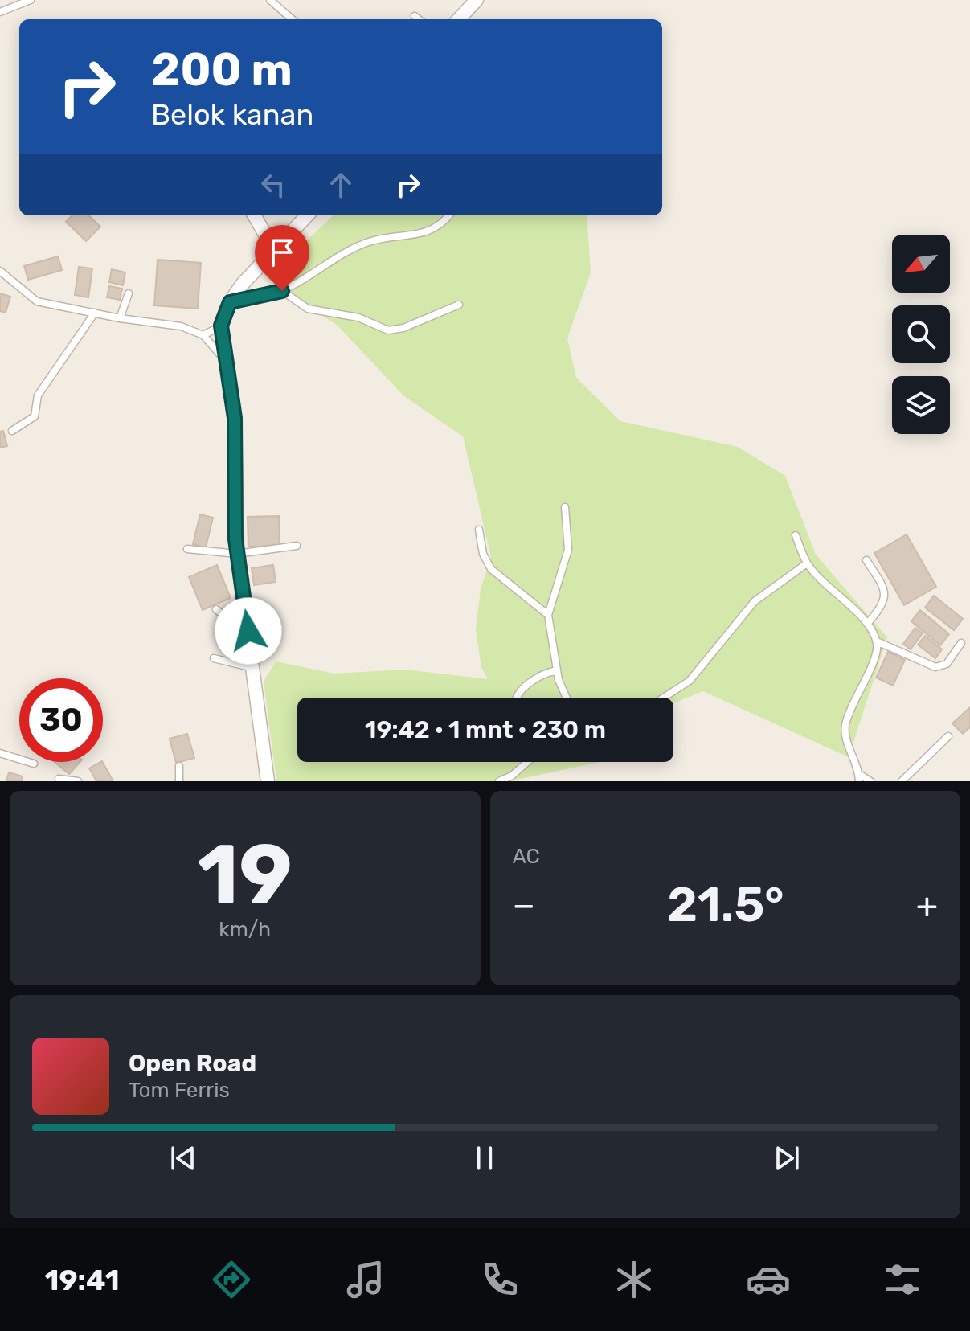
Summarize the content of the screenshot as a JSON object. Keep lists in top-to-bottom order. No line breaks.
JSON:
{"north":"bottom left","page":{"turn":["200 m","Belok kanan"],"limit":"30","trip":"19:42 · 1 mnt · 230 m","tile":[["19","km/h"],"AC"],"heat":["−","21.5°","+"],"song":["Open Road","Tom Ferris"],"tabs":"19:41"}}
